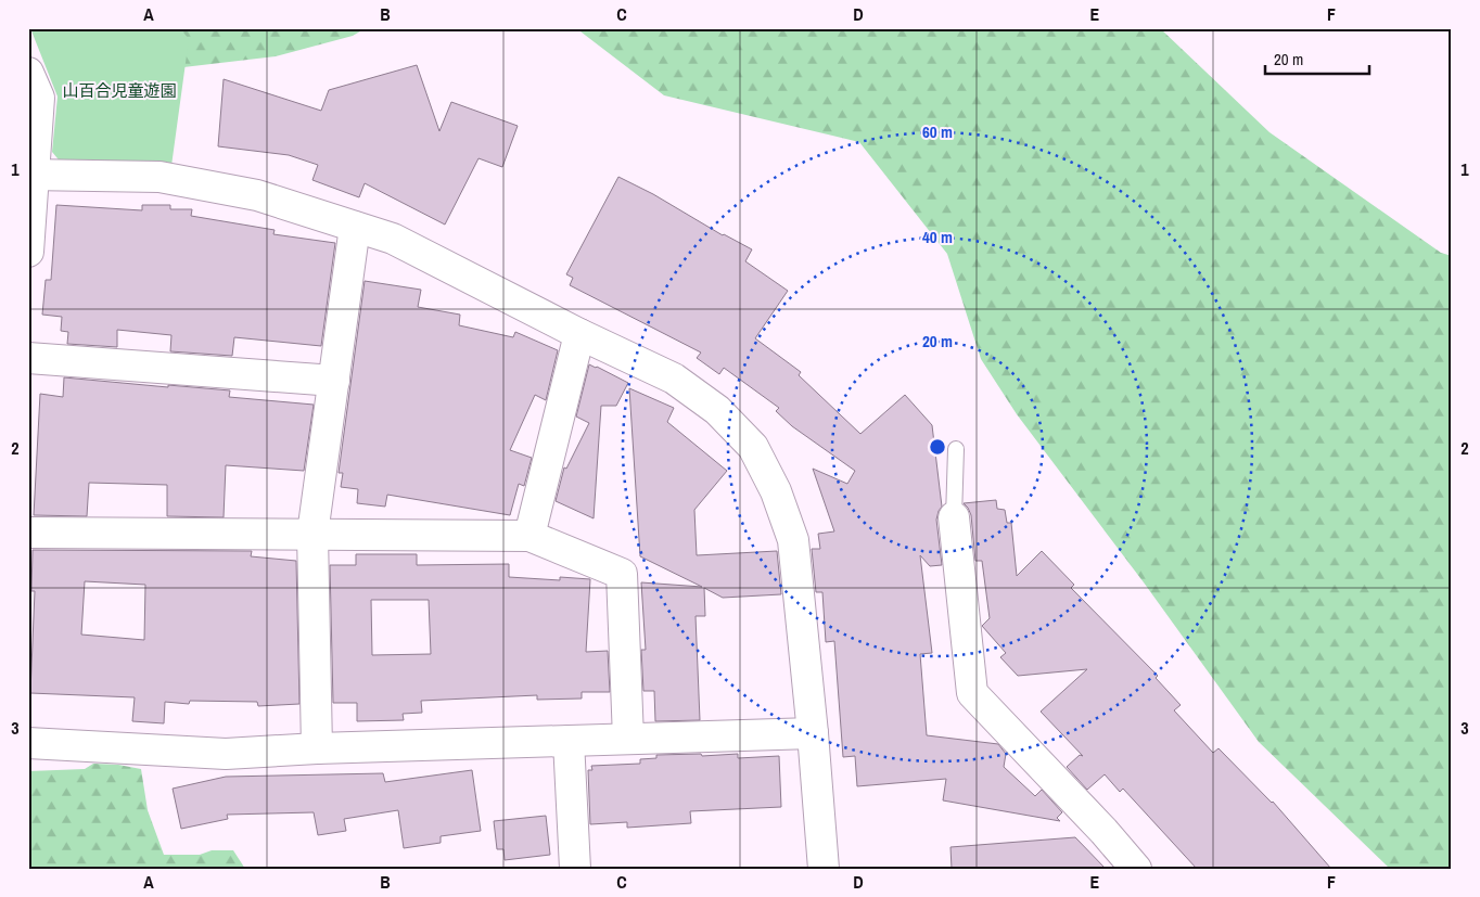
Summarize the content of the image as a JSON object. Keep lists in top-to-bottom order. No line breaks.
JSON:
{"parks":["山百合児童遊園"],"scale_bar":"20 m","grid":{"columns":["A","B","C","D","E","F"],"rows":["1","2","3"]},"rings":["60 m","40 m","20 m"]}
